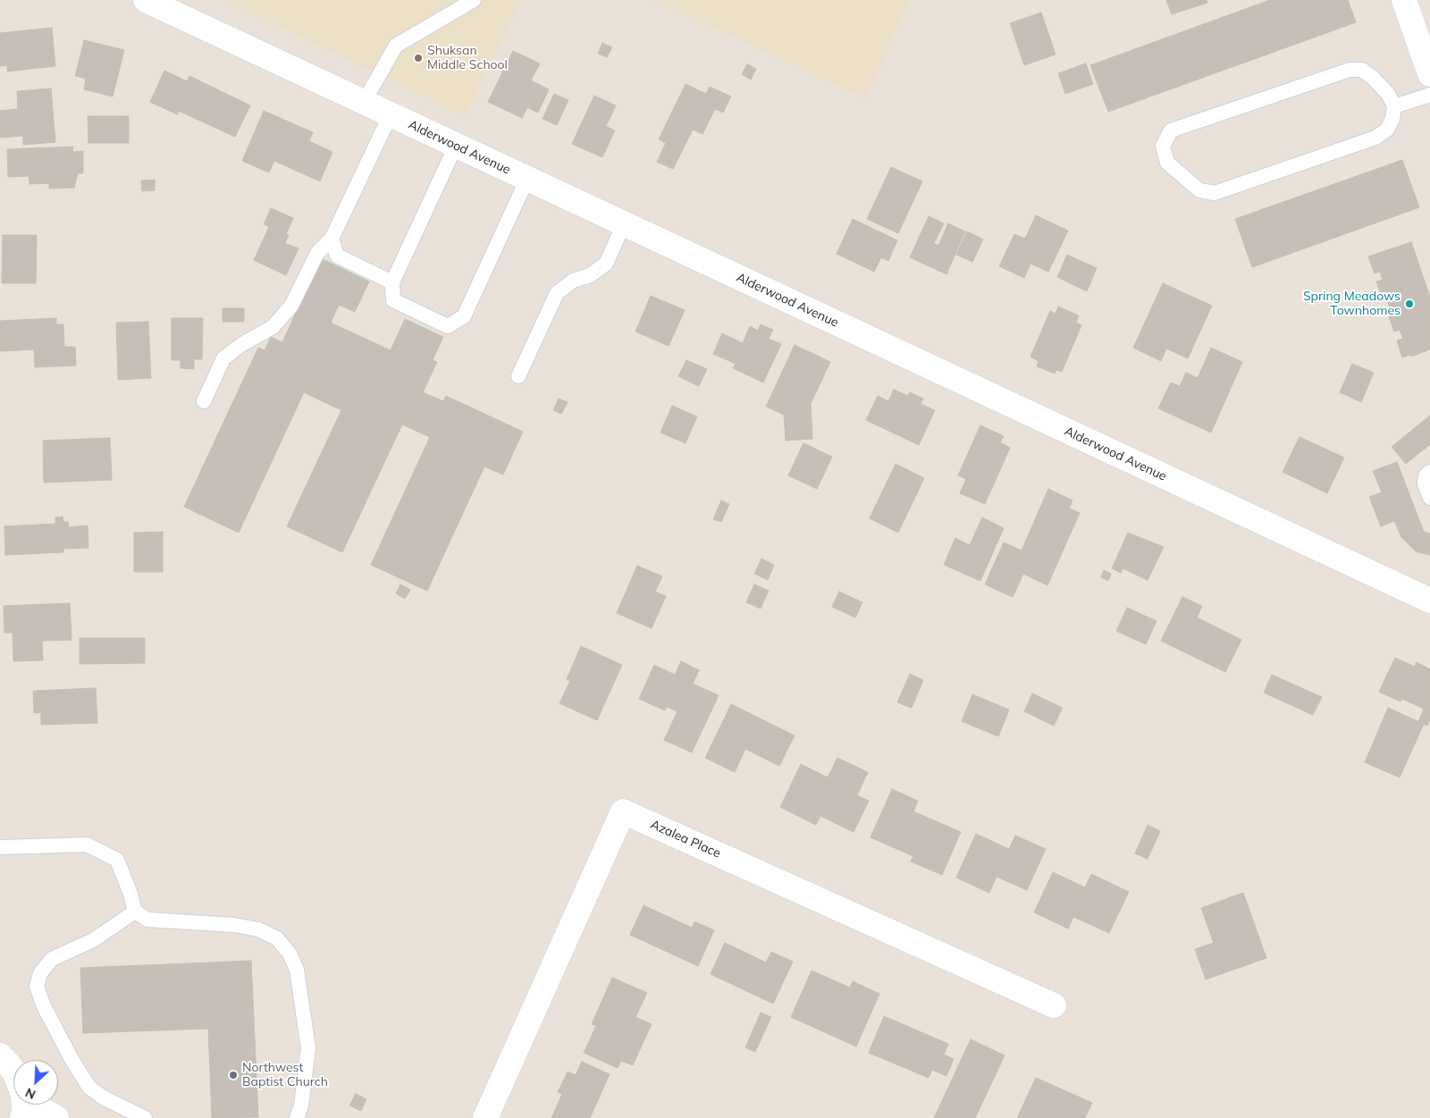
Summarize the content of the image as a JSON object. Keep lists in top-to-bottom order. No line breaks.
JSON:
{"streets":{"street":["Alderwood Avenue","Azalea Place"]},"places":["Shuksan Middle School","Spring Meadows Townhomes","Northwest Baptist Church"],"north":"bottom left"}
